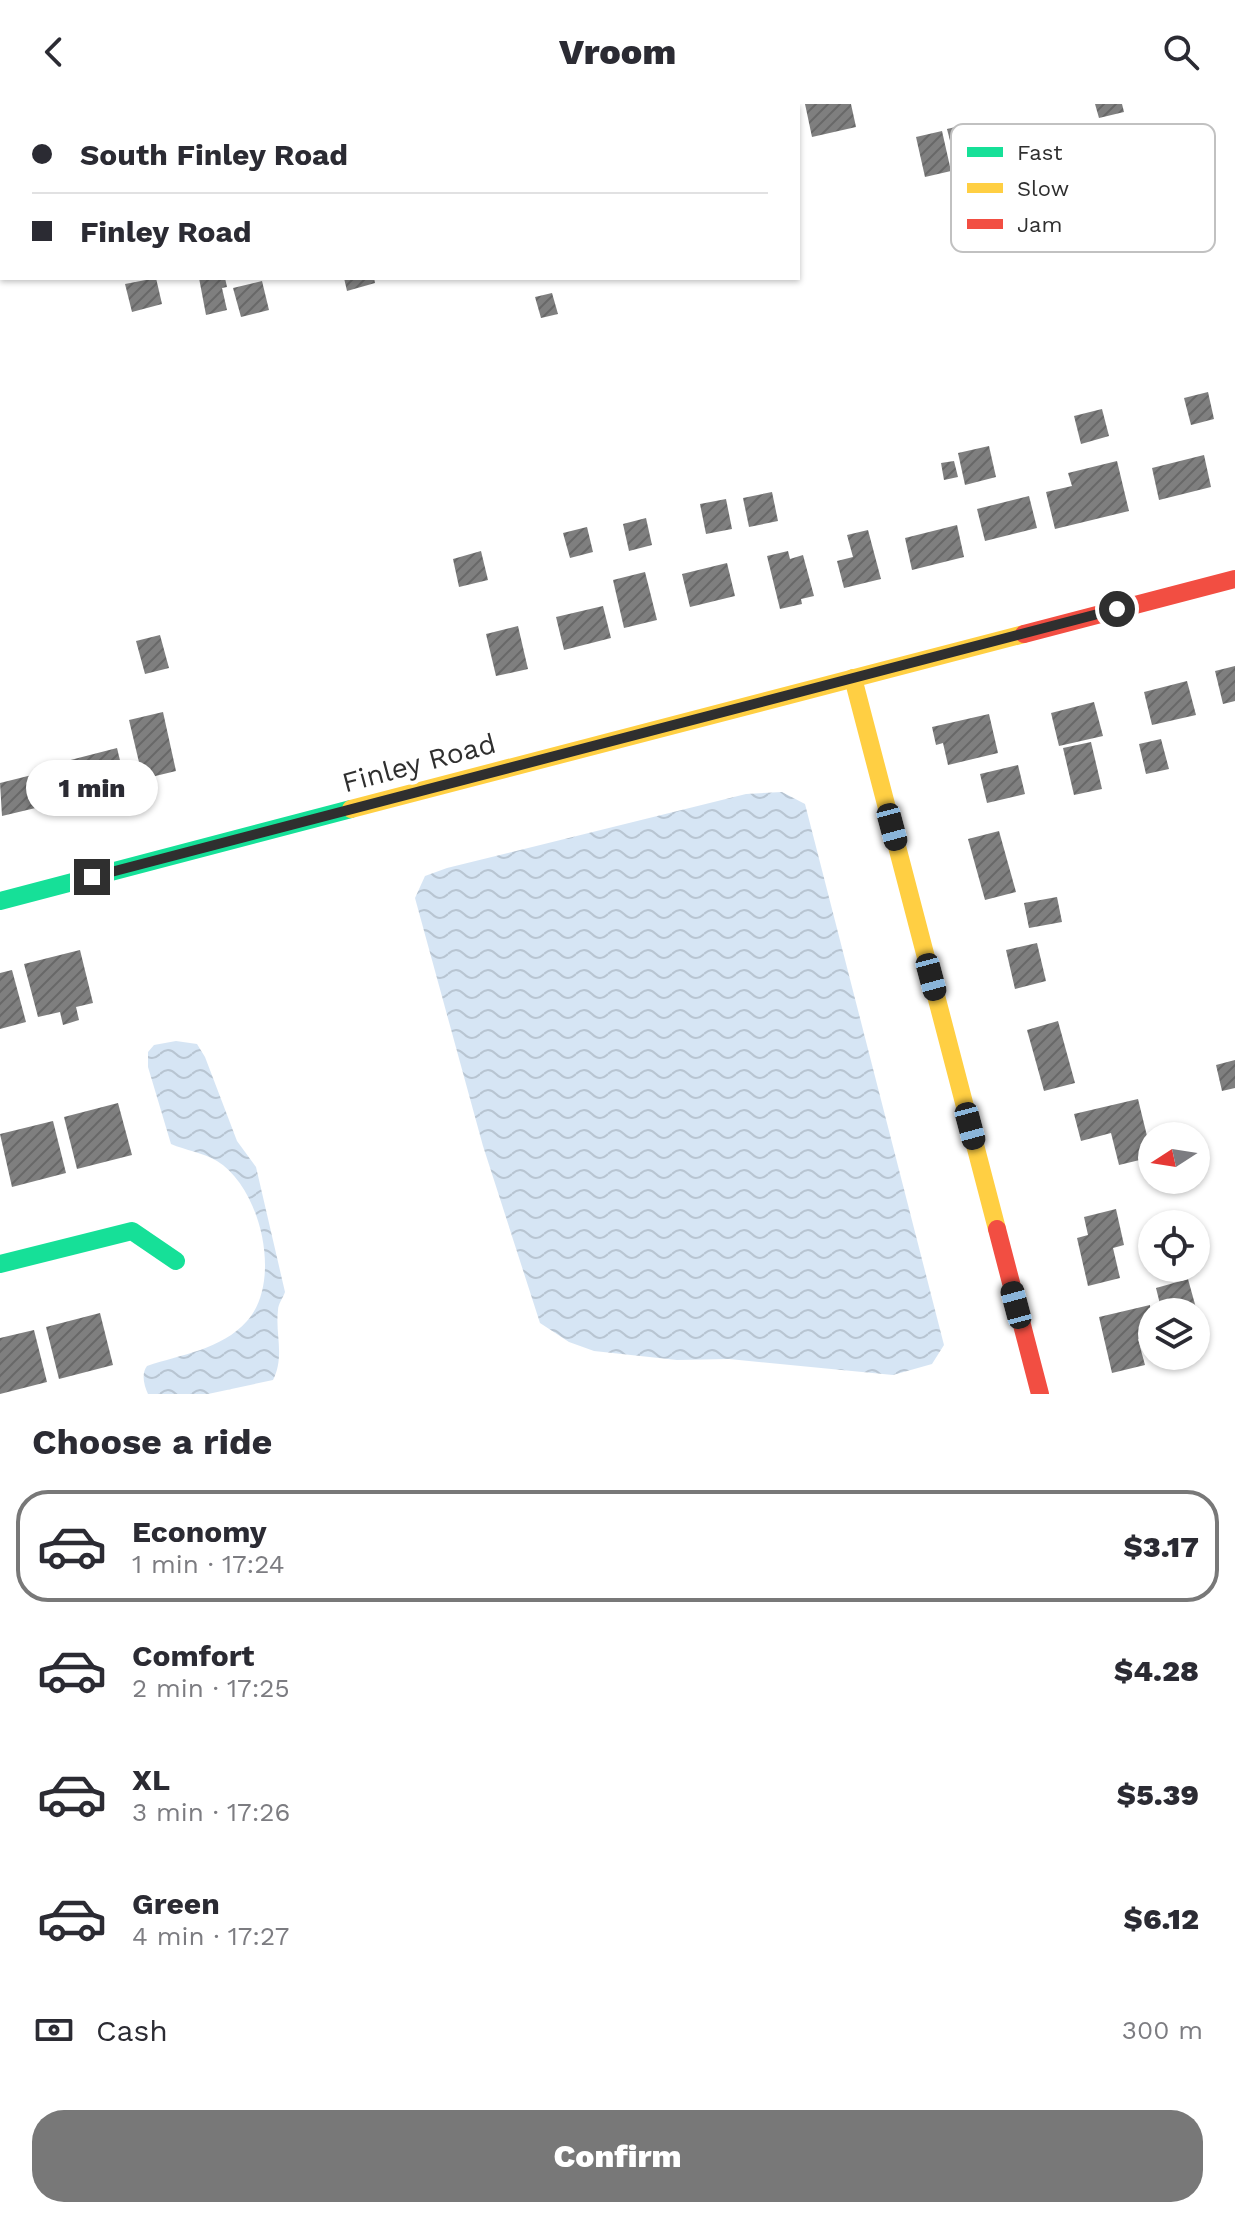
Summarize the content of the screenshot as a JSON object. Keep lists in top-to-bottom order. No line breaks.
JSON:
{"streets":{"main road":["Finley Road"]},"legend":["Fast","Slow","Jam"],"north":"left","page":{"header":"Vroom","banner":["South Finley Road","Finley Road"],"bubble":"1 min","heading":"Choose a ride","list":[{"name":"Economy","note":"1 min · 17:24","value":"$3.17"},{"name":"Comfort","note":"2 min · 17:25","value":"$4.28"},{"name":"XL","note":"3 min · 17:26","value":"$5.39"},{"name":"Green","note":"4 min · 17:27","value":"$6.12"}],"pay":["Cash","300 m"],"buttons":"Confirm"}}
